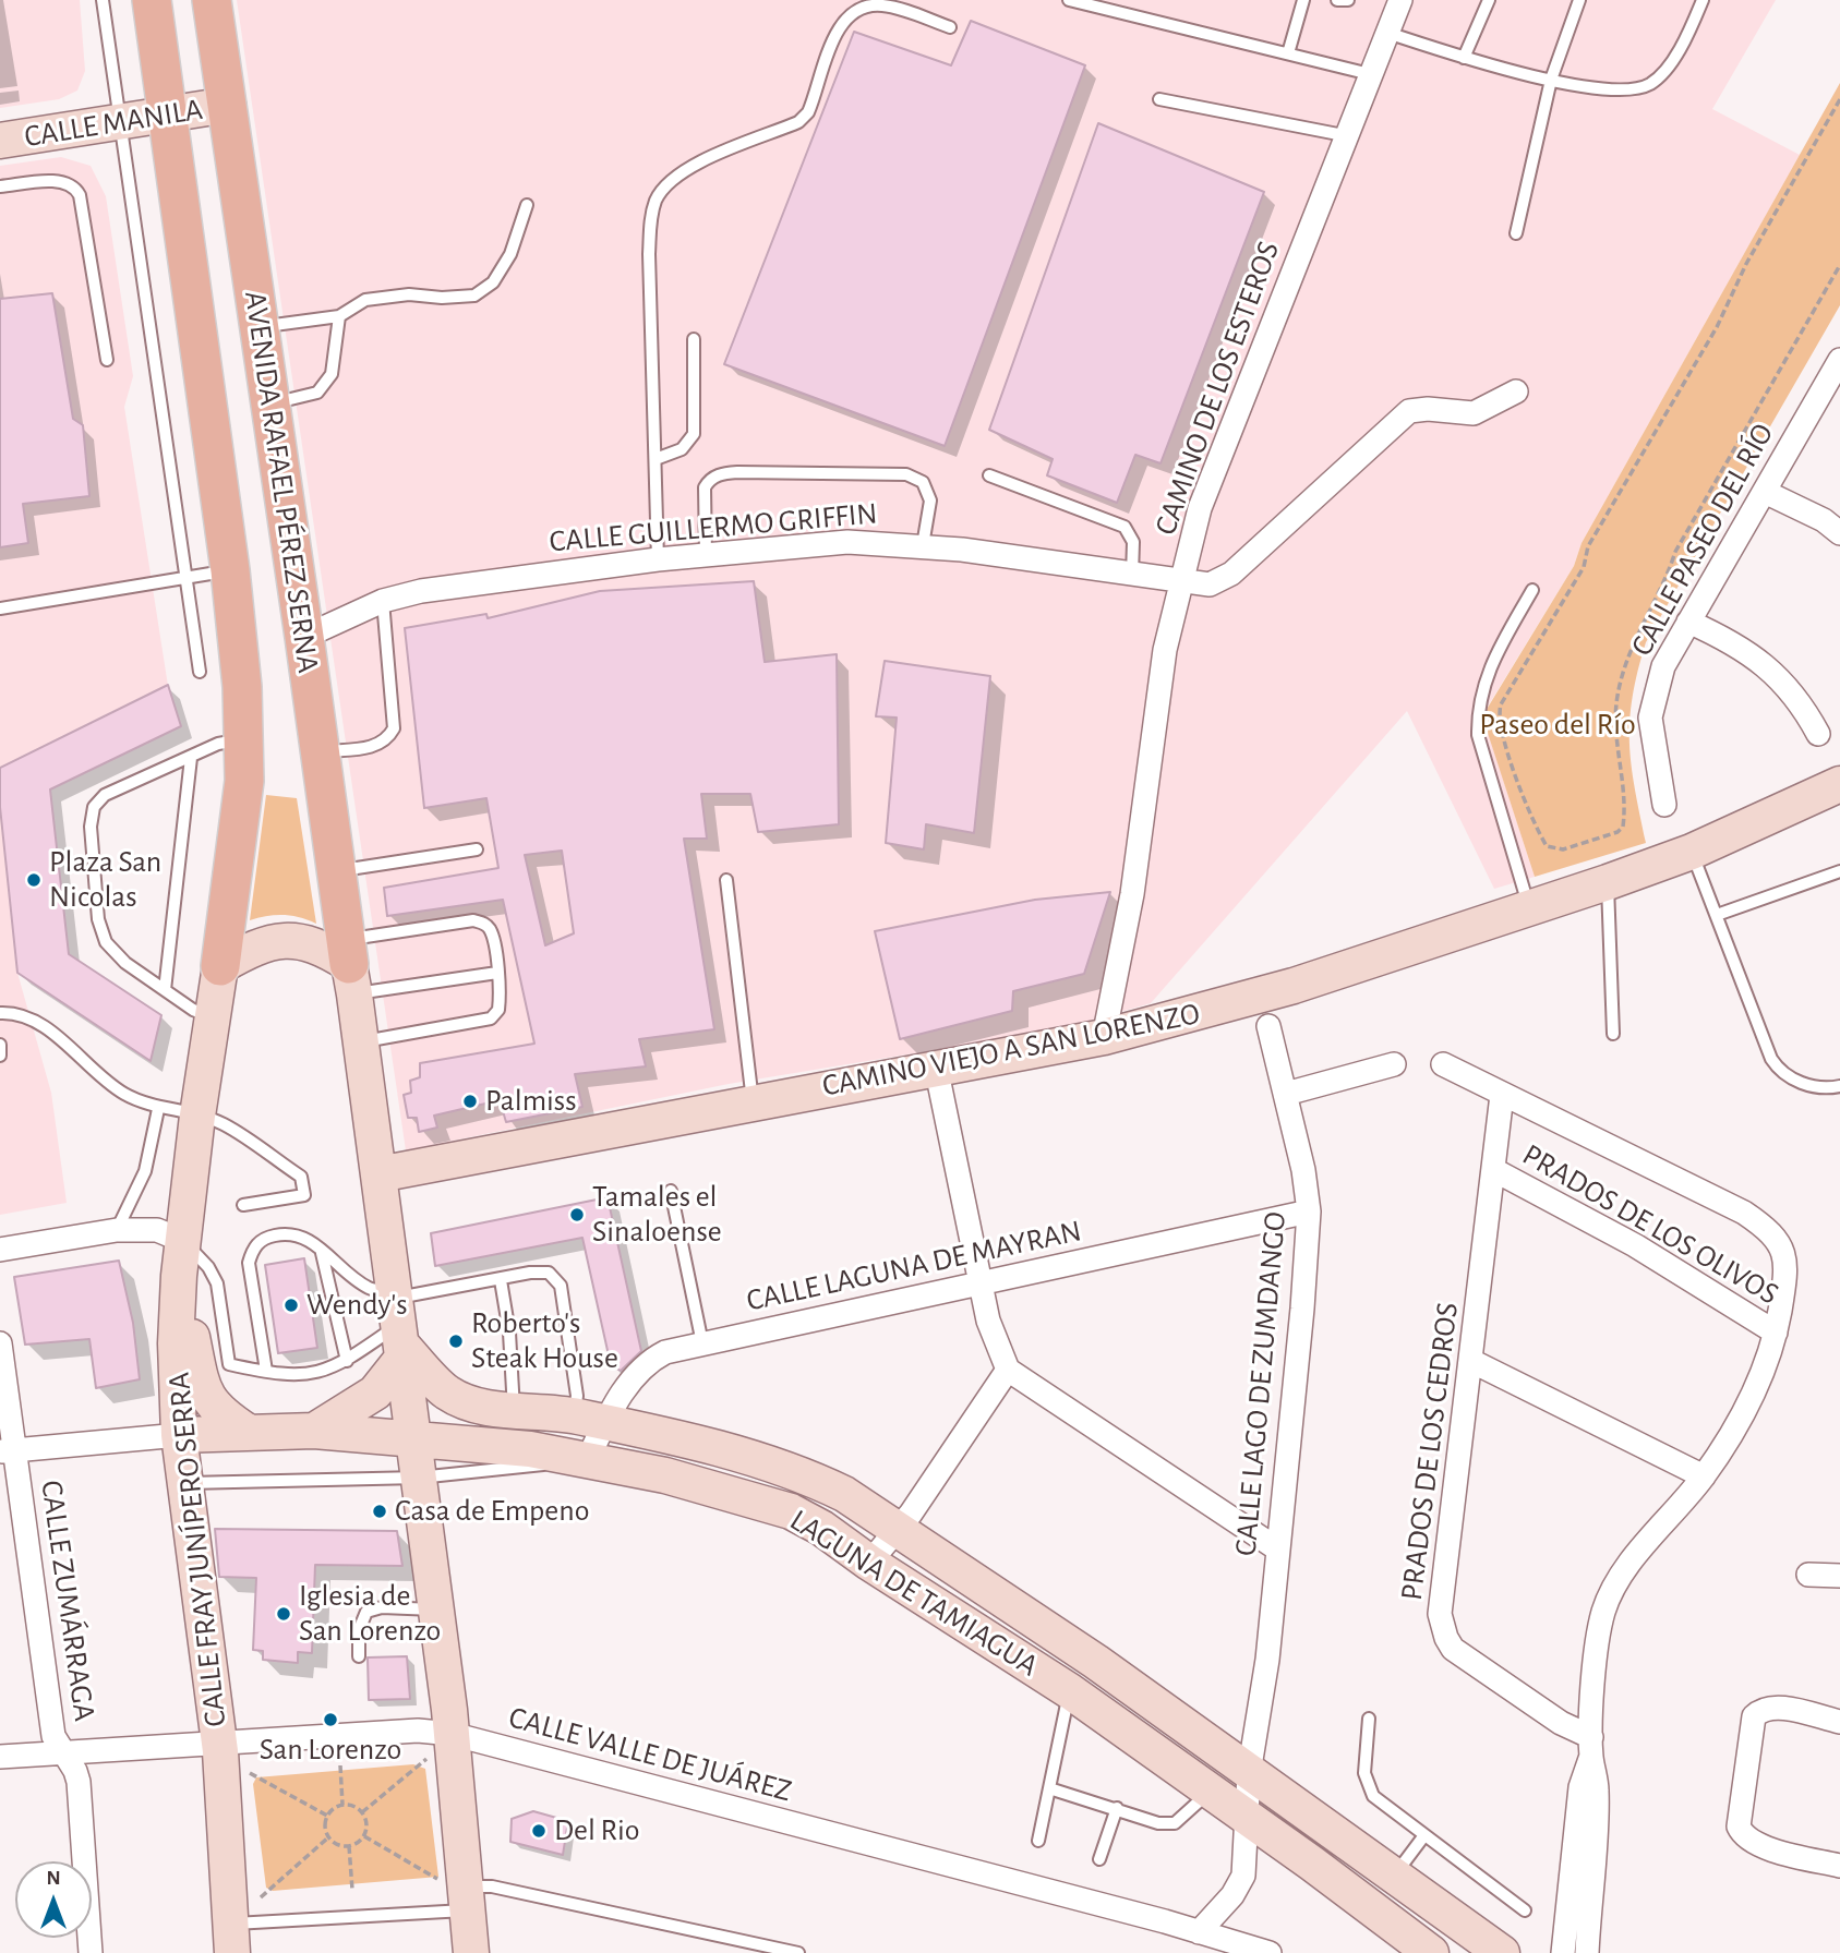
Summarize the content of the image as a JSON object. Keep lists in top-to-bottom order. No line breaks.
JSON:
{"streets":{"main road":["CALLE MANILA","AVENIDA RAFAEL PÉREZ SERNA","CAMINO VIEJO A SAN LORENZO","CALLE FRAY JUNÍPERO SERRA","LAGUNA DE TAMIAGUA"],"street":["CAMINO DE LOS ESTEROS","CALLE GUILLERMO GRIFFIN","CALLE PASEO DEL RÍO","PRADOS DE LOS OLIVOS","CALLE LAGUNA DE MAYRAN","CALLE LAGO DE ZUMDANGO","PRADOS DE LOS CEDROS","CALLE ZUMÁRRAGA","CALLE VALLE DE JUÁREZ"]},"crossings":[["CALLE MANILA","AVENIDA RAFAEL PÉREZ SERNA"],["CAMINO DE LOS ESTEROS","CALLE GUILLERMO GRIFFIN"],["CAMINO DE LOS ESTEROS","CAMINO VIEJO A SAN LORENZO"],["AVENIDA RAFAEL PÉREZ SERNA","CALLE GUILLERMO GRIFFIN"],["AVENIDA RAFAEL PÉREZ SERNA","CALLE FRAY JUNÍPERO SERRA"],["PRADOS DE LOS OLIVOS","PRADOS DE LOS CEDROS"],["CALLE LAGUNA DE MAYRAN","CALLE LAGO DE ZUMDANGO"],["CALLE LAGUNA DE MAYRAN","LAGUNA DE TAMIAGUA"],["CALLE LAGO DE ZUMDANGO","LAGUNA DE TAMIAGUA"],["CALLE LAGO DE ZUMDANGO","CALLE VALLE DE JUÁREZ"],["CALLE FRAY JUNÍPERO SERRA","LAGUNA DE TAMIAGUA"],["CALLE FRAY JUNÍPERO SERRA","CALLE VALLE DE JUÁREZ"],["CALLE ZUMÁRRAGA","CALLE VALLE DE JUÁREZ"]],"parks":["Paseo del Río"],"places":["Plaza San Nicolas","Palmiss","Tamales el Sinaloense","Wendy's","Roberto's Steak House","Casa de Empeno","Iglesia de San Lorenzo","San Lorenzo","Del Rio"],"north":"top"}
